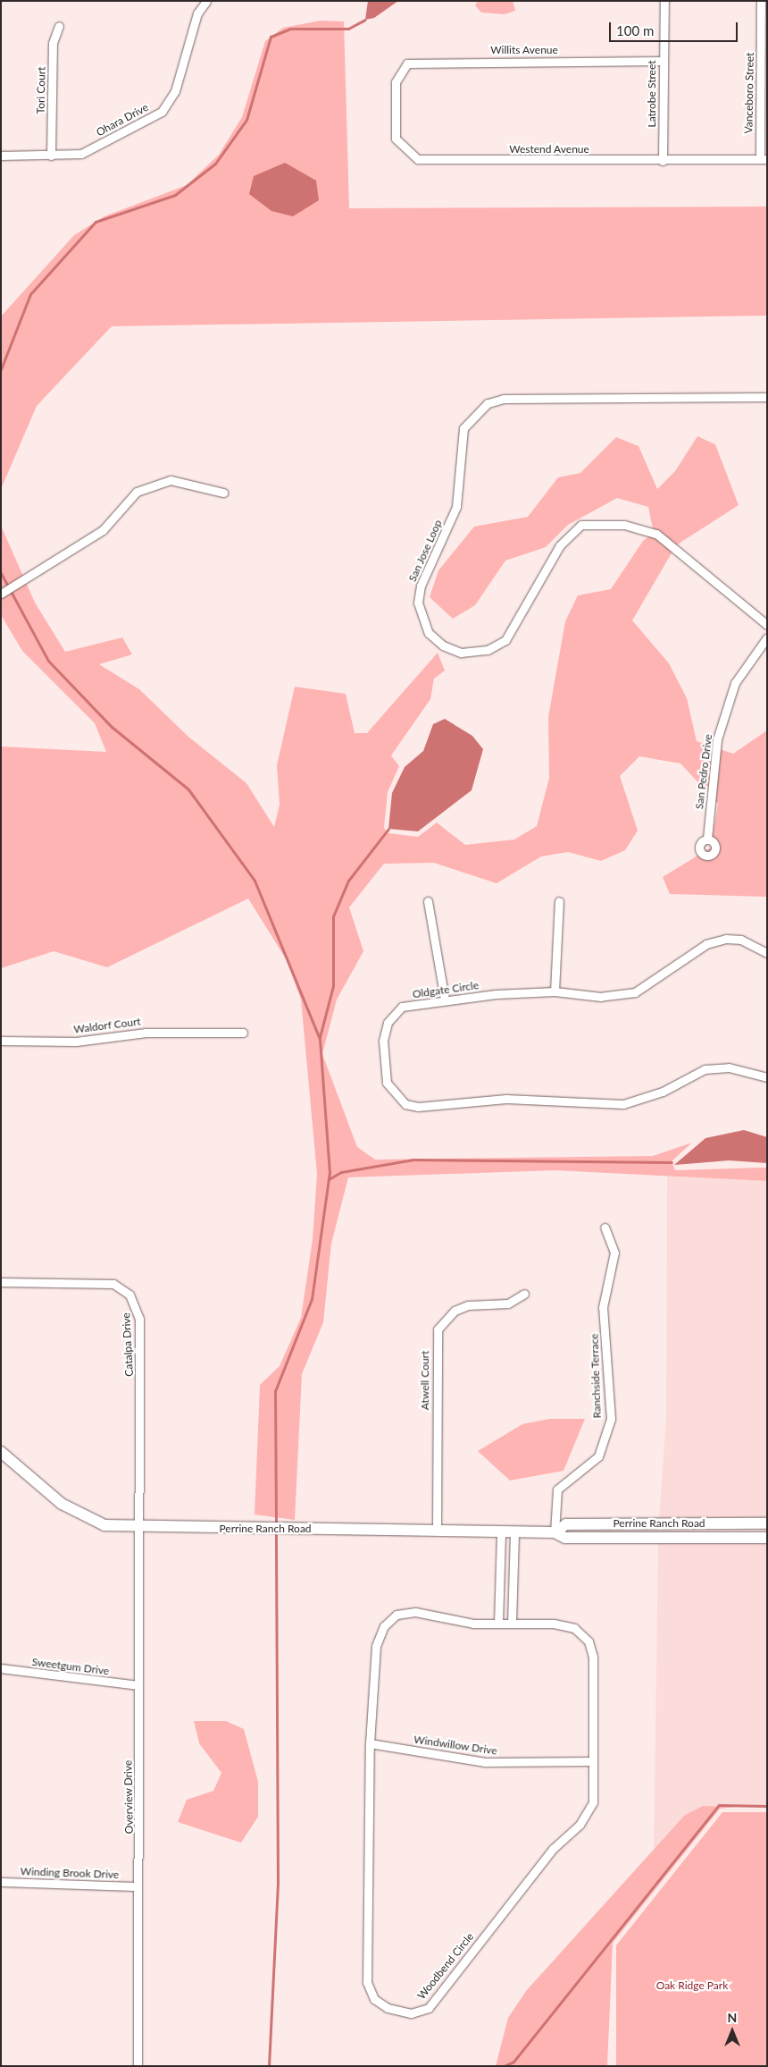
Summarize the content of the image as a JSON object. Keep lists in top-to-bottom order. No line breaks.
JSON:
{"streets":{"street":["Willits Avenue","Tori Court","Vanceboro Street","Latrobe Street","Ohara Drive","Westend Avenue","San Jose Loop","San Pedro Drive","Oldgate Circle","Waldorf Court","Catalpa Drive","Ranchside Terrace","Atwell Court","Perrine Ranch Road","Sweetgum Drive","Windwillow Drive","Overview Drive","Winding Brook Drive","Woodbend Circle"]},"crossings":[["Willits Avenue","Latrobe Street"],["Willits Avenue","Westend Avenue"],["Tori Court","Ohara Drive"],["Vanceboro Street","Westend Avenue"],["Latrobe Street","Westend Avenue"],["Catalpa Drive","Perrine Ranch Road"],["Catalpa Drive","Overview Drive"],["Ranchside Terrace","Perrine Ranch Road"],["Atwell Court","Perrine Ranch Road"],["Perrine Ranch Road","Overview Drive"],["Sweetgum Drive","Overview Drive"],["Windwillow Drive","Woodbend Circle"],["Overview Drive","Winding Brook Drive"]],"parks":["Oak Ridge Park"],"scale_bar":"100 m","north":"top"}
